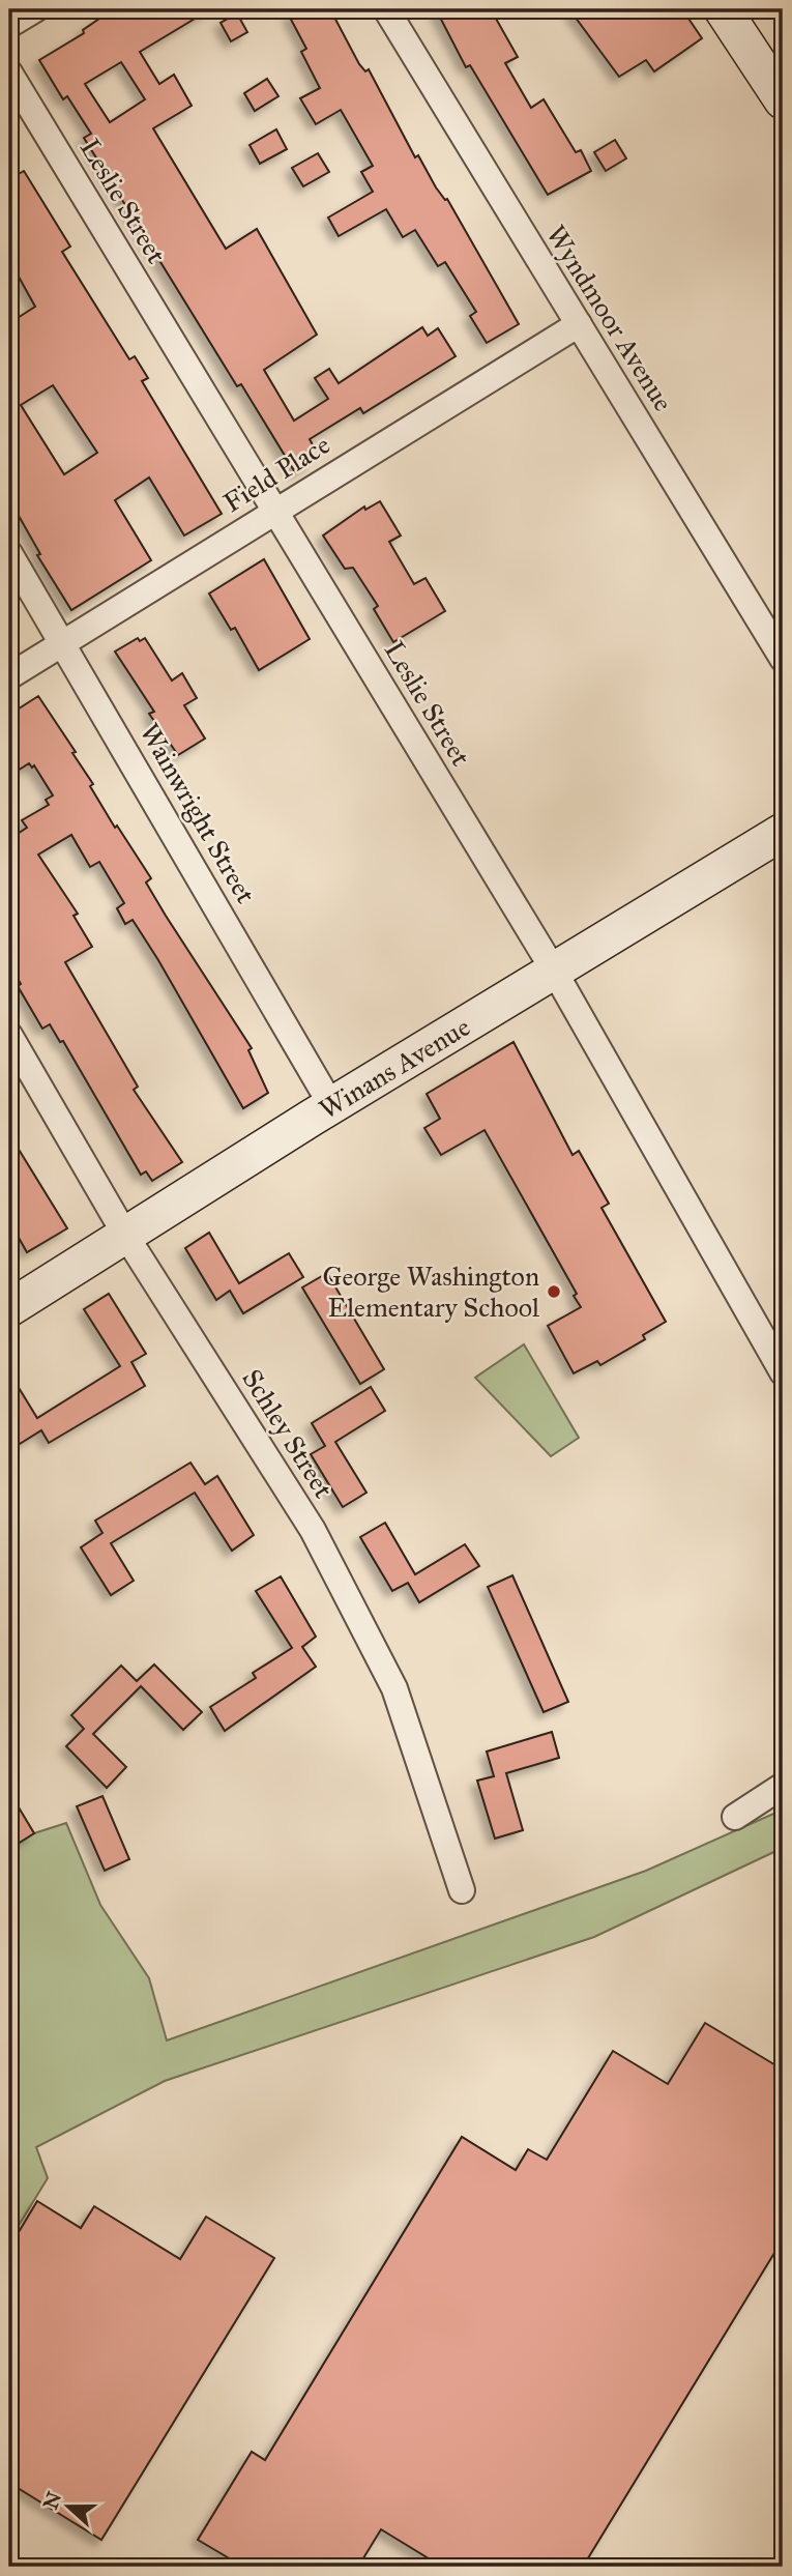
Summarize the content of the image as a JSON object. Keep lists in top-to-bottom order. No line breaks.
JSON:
{"streets":{"street":["Leslie Street","Wyndmoor Avenue","Field Place","Wainwright Street","Winans Avenue","Schley Street"]},"crossings":[["Leslie Street","Field Place"],["Leslie Street","Winans Avenue"],["Wyndmoor Avenue","Field Place"],["Field Place","Wainwright Street"],["Wainwright Street","Winans Avenue"],["Winans Avenue","Schley Street"]],"places":["George Washington Elementary School"],"north":"left"}
